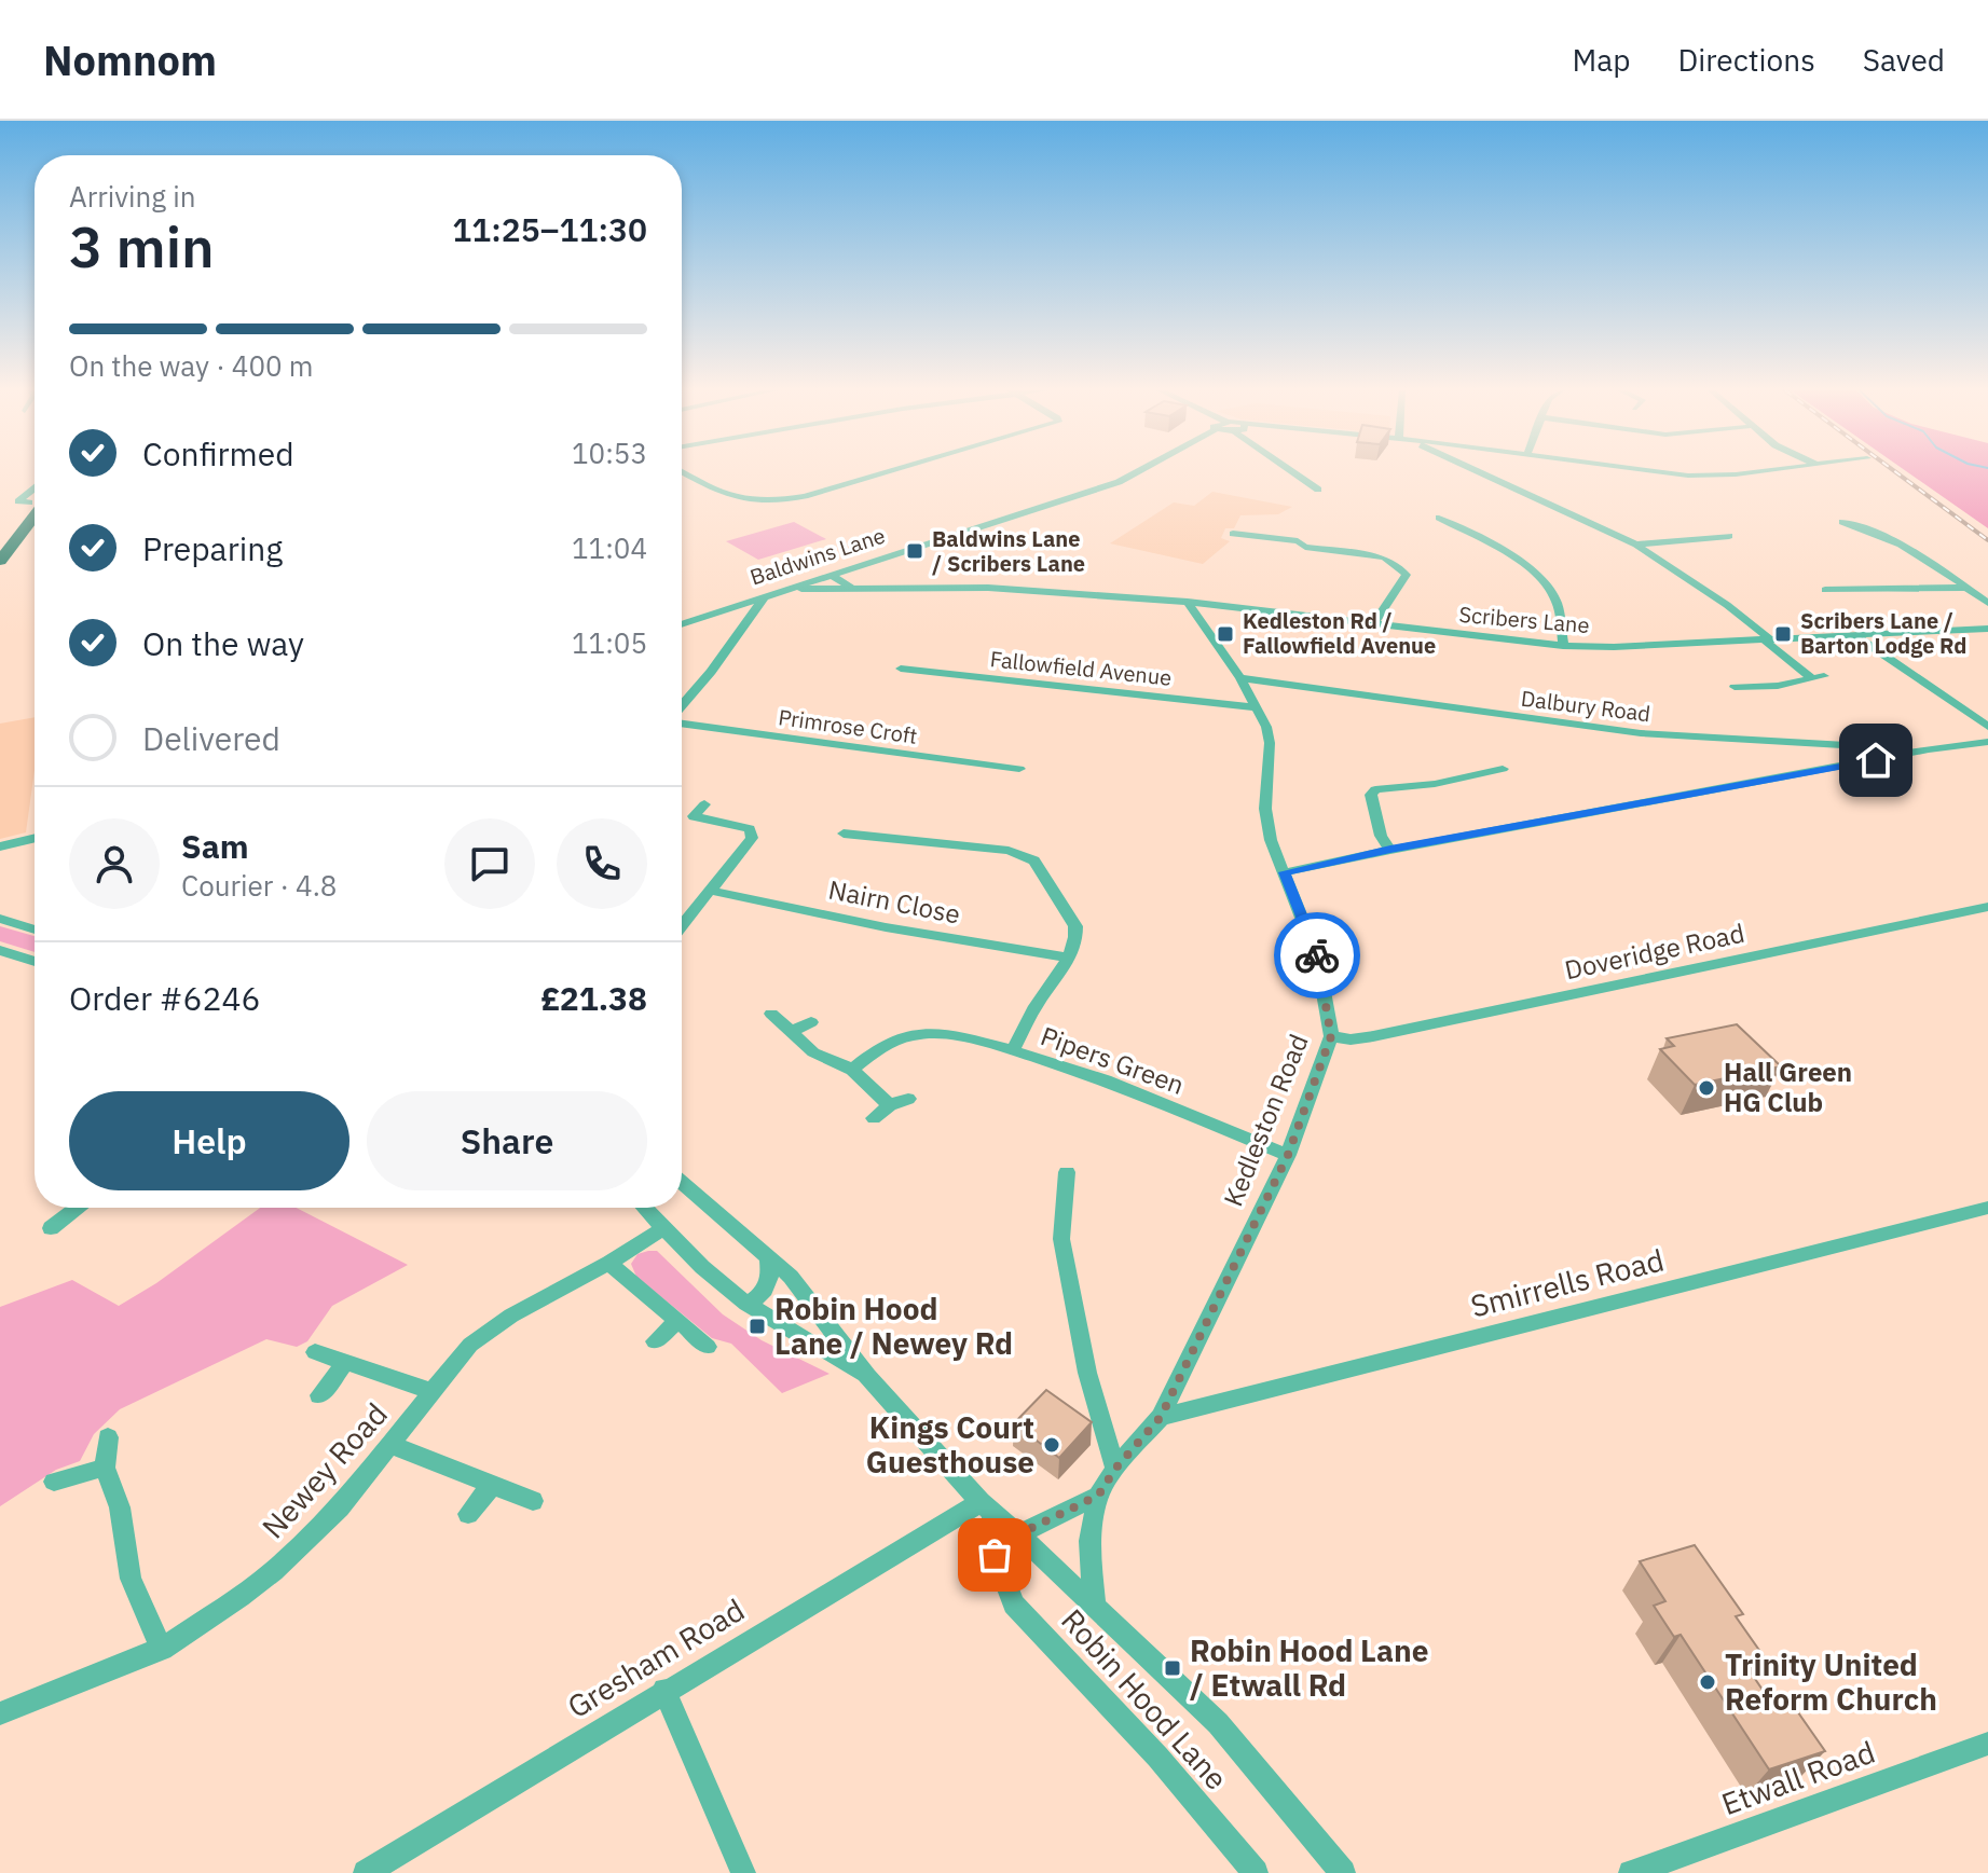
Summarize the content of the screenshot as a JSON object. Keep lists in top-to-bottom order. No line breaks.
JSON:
{"streets":{"street":["Baldwins Lane","Scribers Lane","Fallowfield Avenue","Dalbury Road","Primrose Croft","Nairn Close","Doveridge Road","Pipers Green","Kedleston Road","Smirrells Road","Newey Road","Gresham Road","Robin Hood Lane","Etwall Road"]},"crossings":[["Baldwins Lane","Scribers Lane"],["Scribers Lane","Kedleston Road"],["Fallowfield Avenue","Kedleston Road"],["Dalbury Road","Kedleston Road"],["Nairn Close","Pipers Green"],["Doveridge Road","Kedleston Road"],["Pipers Green","Kedleston Road"],["Kedleston Road","Smirrells Road"],["Kedleston Road","Robin Hood Lane"],["Newey Road","Robin Hood Lane"],["Gresham Road","Robin Hood Lane"]],"places":{"transit":["Baldwins Lane / Scribers Lane","Kedleston Rd / Fallowfield Avenue","Scribers Lane / Barton Lodge Rd","Robin Hood Lane / Newey Rd","Robin Hood Lane / Etwall Rd"],"other":["Hall Green HG Club","Kings Court Guesthouse","Trinity United Reform Church"]},"page":{"header":"Nomnom","nav":["Map","Directions","Saved"],"heading":["3 min","Arriving in","11:25–11:30"],"panel":["Sam","Courier · 4.8","Order #6246","£21.38"],"bar":"On the way · 400 m","list":[["Confirmed","10:53"],["Preparing","11:04"],["On the way","11:05"],"Delivered"],"buttons":["Help","Share"]}}
